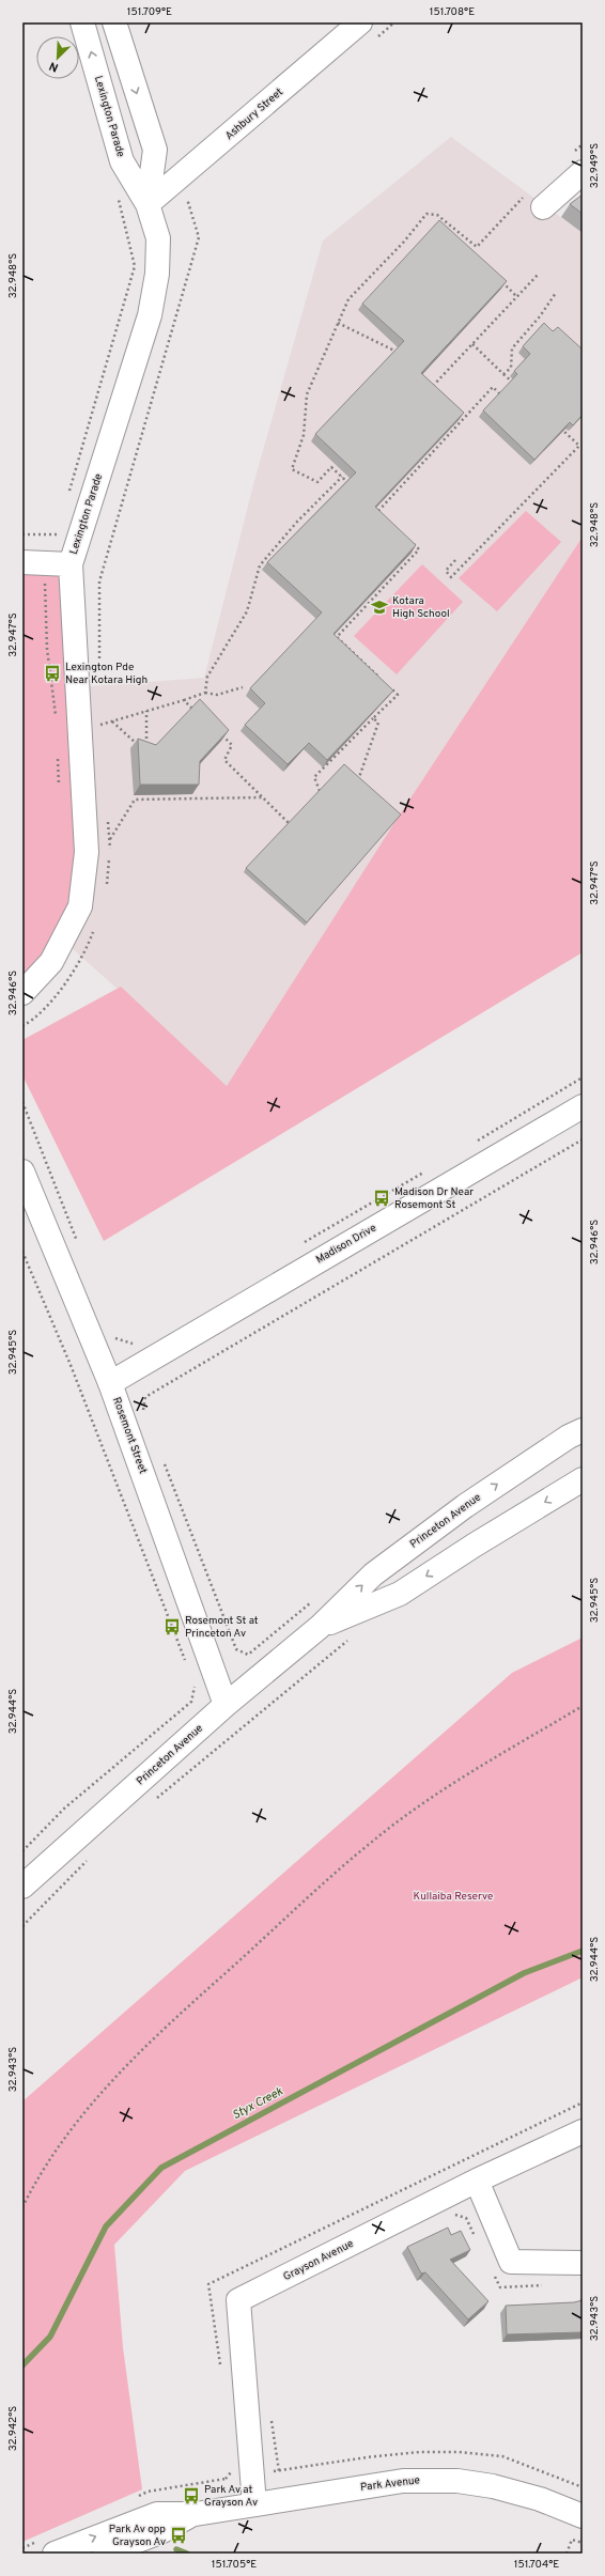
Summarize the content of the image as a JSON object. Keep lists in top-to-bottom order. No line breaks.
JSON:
{"streets":{"street":["Ashbury Street","Lexington Parade","Madison Drive","Rosemont Street","Princeton Avenue","Grayson Avenue","Park Avenue"]},"crossings":[["Ashbury Street","Lexington Parade"],["Madison Drive","Rosemont Street"],["Rosemont Street","Princeton Avenue"],["Grayson Avenue","Park Avenue"]],"water":["Styx Creek"],"parks":["Kullaiba Reserve"],"places":{"school or university":["Kotara High School"],"bus stop":["Lexington Pde Near Kotara High","Madison Dr Near Rosemont St","Rosemont St at Princeton Av","Park Av at Grayson Av","Park Av opp Grayson Av"]},"north":"bottom left","coordinates":["151.709°E","151.708°E","32.949°S","32.948°S","32.947°S","32.946°S","32.945°S","32.944°S","32.943°S","32.942°S","151.705°E","151.704°E"]}
